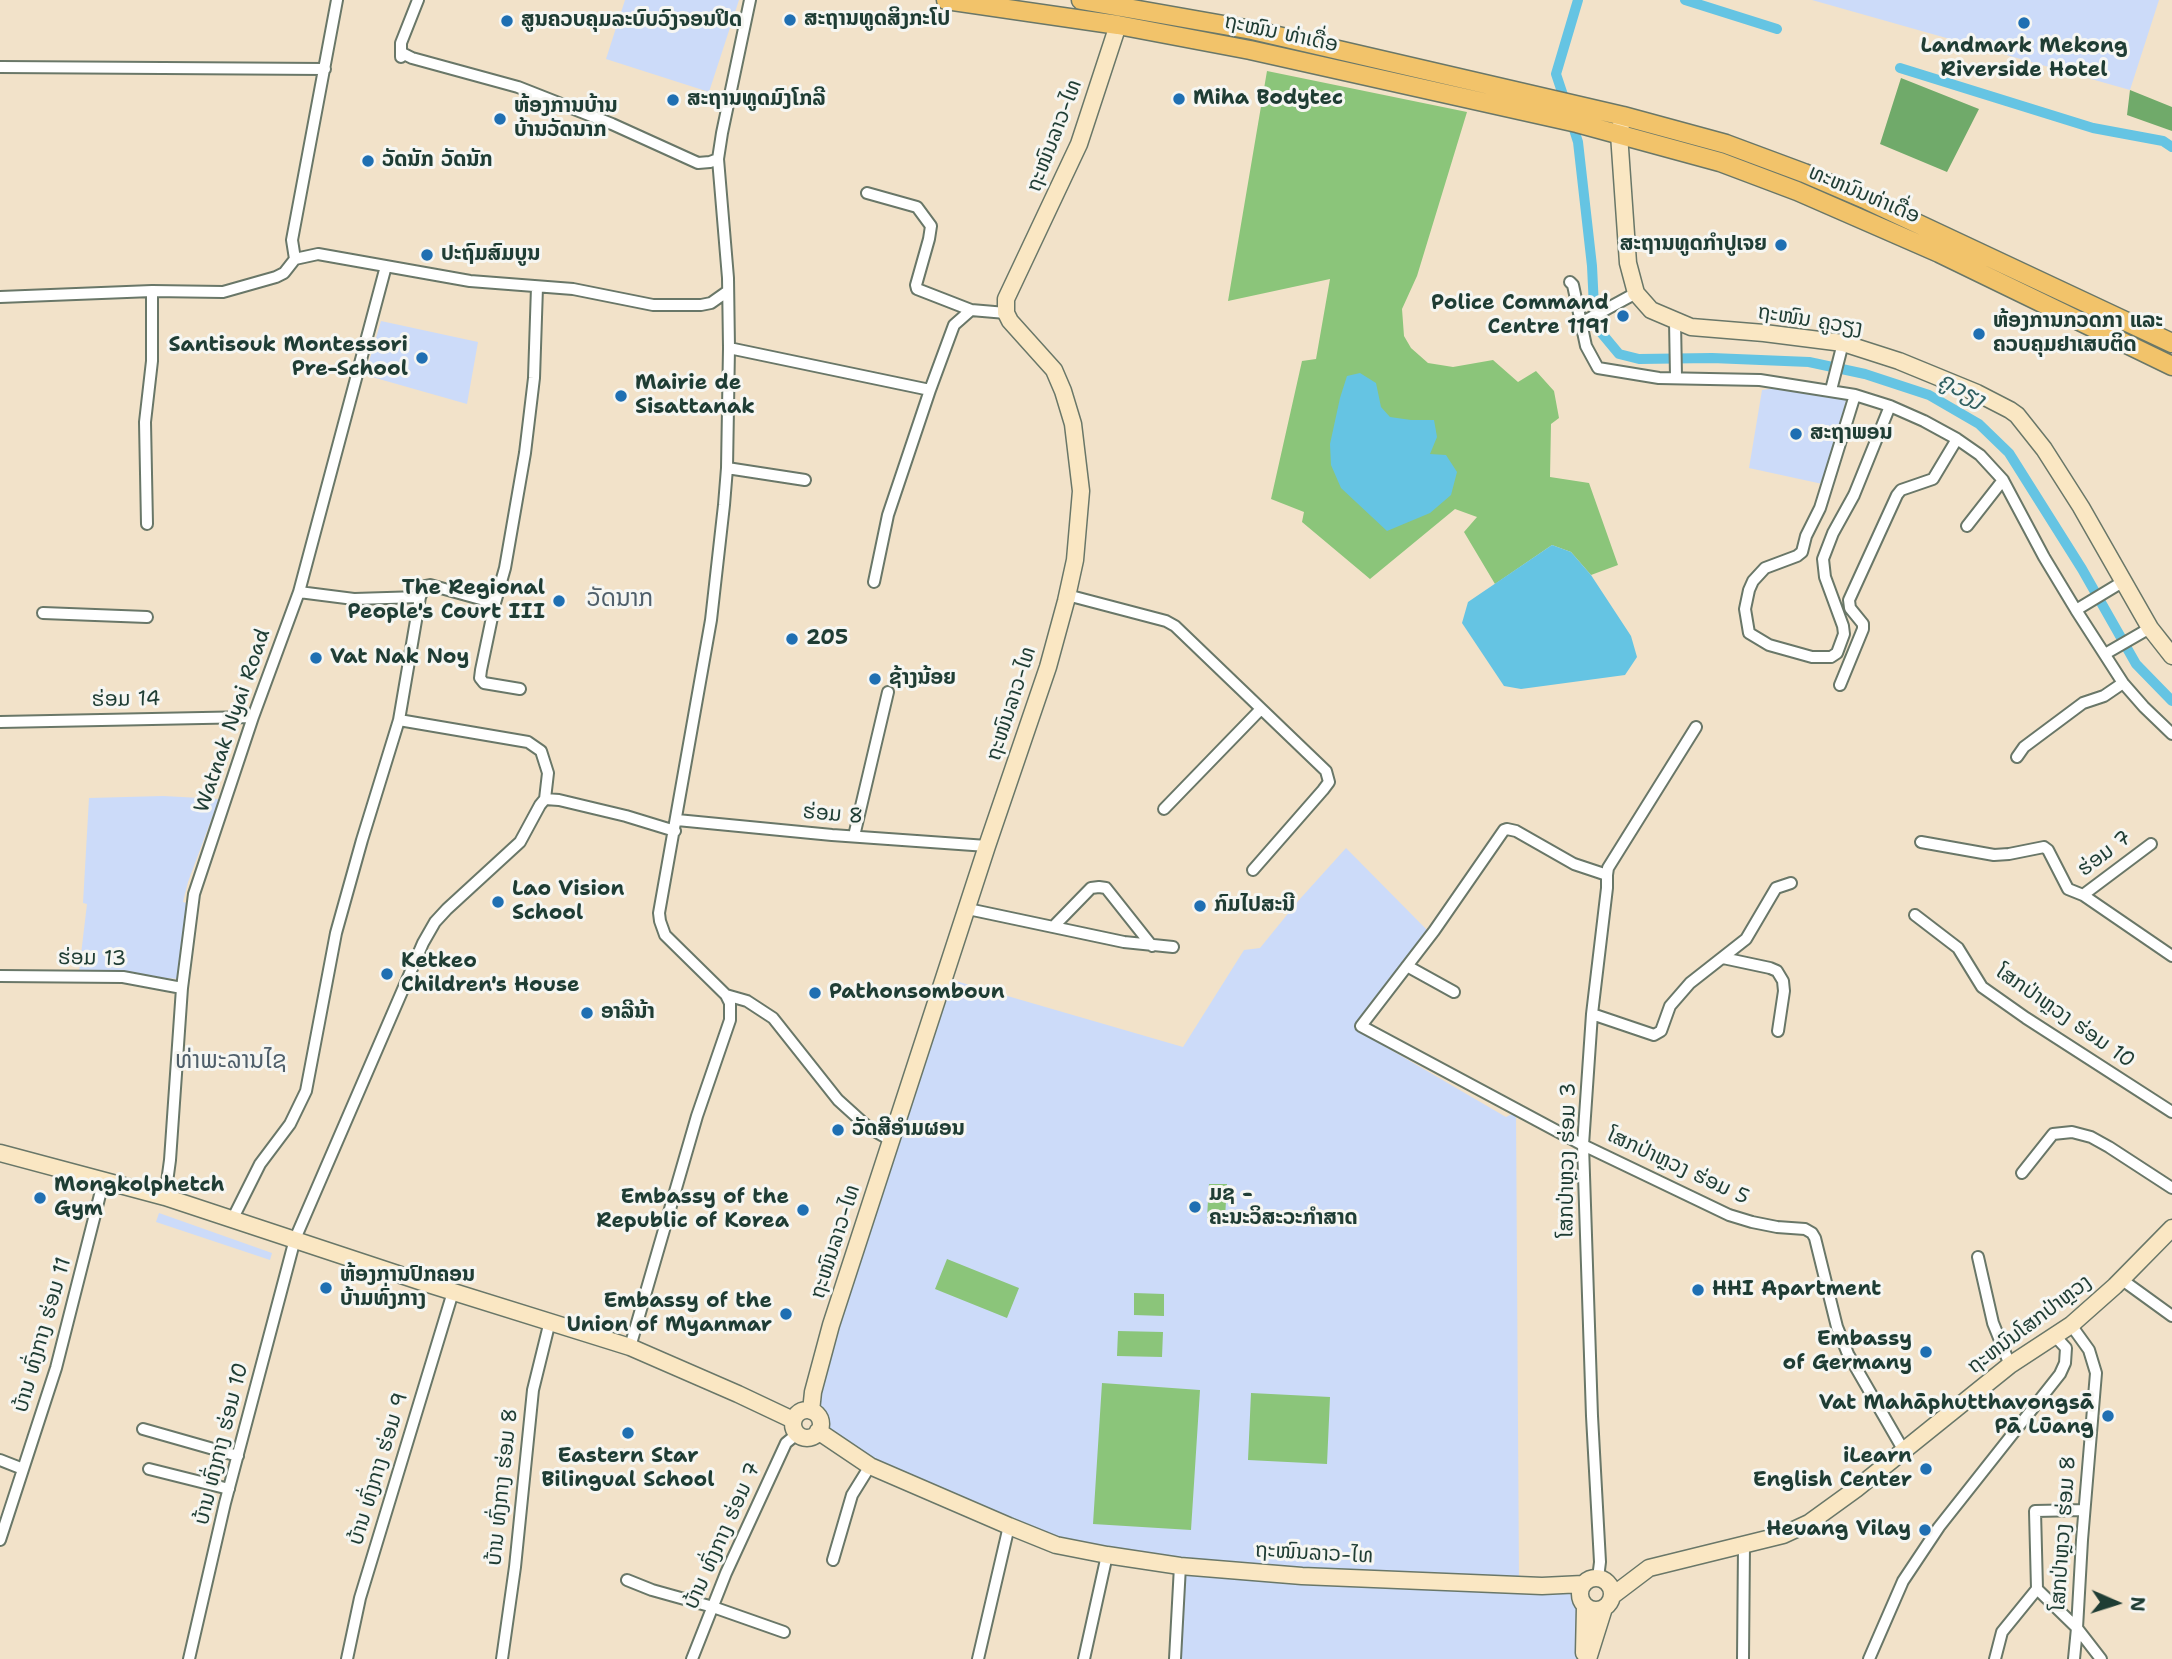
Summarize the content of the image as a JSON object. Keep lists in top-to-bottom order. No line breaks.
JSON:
{"streets":{"main road":["ຖະໝົນ ທ່າເດື່ອ","ທະຫນົນທ່າເດື່ອ"],"street":["ຖະໜົນລາວ-ໄທ","ຖະໜົນ ຄູວຽງ","ຮ່ອມ 14","Watnak Nyai Road","ຮ່ອມ 8","ຮ່ອມ 7","ຮ່ອມ 13","ໂສກປ່າຫຼວງ ຮ່ອມ 10","ໂສກປ່າຫຼວງ ຮ່ອມ 3","ໂສກປ່າຫຼວງ ຮ່ອມ 5","ຖະຫນົນໂສກປ່າຫຼວງ","ບ້ານ ທົ່ງກາງ ຮ່ອມ 11","ບ້ານ ທົ່ງກາງ ຮ່ອມ 10","ບ້ານ ທົ່ງກາງ ຮ່ອມ 9","ບ້ານ ທົ່ງກາງ ຮ່ອມ 8","ໂສກປ່າຫຼວງ ຮ່ອມ 8","ບ້ານ ທົ່ງກາງ ຮ່ອມ 7"]},"crossings":[["ຖະໝົນ ທ່າເດື່ອ","ຖະໜົນລາວ-ໄທ"],["ຖະໝົນ ທ່າເດື່ອ","ທະຫນົນທ່າເດື່ອ"],["ຖະໜົນລາວ-ໄທ","ຮ່ອມ 8"],["ຖະໜົນລາວ-ໄທ","ໂສກປ່າຫຼວງ ຮ່ອມ 3"],["ຖະໜົນລາວ-ໄທ","ຖະຫນົນໂສກປ່າຫຼວງ"],["ຖະໜົນລາວ-ໄທ","ບ້ານ ທົ່ງກາງ ຮ່ອມ 7"],["ຮ່ອມ 14","Watnak Nyai Road"],["Watnak Nyai Road","ຮ່ອມ 13"],["ຮ່ອມ 8","ບ້ານ ທົ່ງກາງ ຮ່ອມ 10"],["ໂສກປ່າຫຼວງ ຮ່ອມ 3","ໂສກປ່າຫຼວງ ຮ່ອມ 5"],["ໂສກປ່າຫຼວງ ຮ່ອມ 5","ຖະຫນົນໂສກປ່າຫຼວງ"],["ຖະຫນົນໂສກປ່າຫຼວງ","ໂສກປ່າຫຼວງ ຮ່ອມ 8"]],"districts":["ວັດນາກ","ທ່າພະລານໄຊ"],"water":["ຄູວຽງ"],"places":["ສະຖານທູດສິງກະໂປ","ສູນຄວບຄຸມລະບົບວົງຈອນປິດ","Landmark Mekong Riverside Hotel","Miha Bodytec","ສະຖານທູດມົງໂກລີ","ຫ້ອງການບ້ານ ບ້ານວັດນາກ","ວັດນັກ ວັດນັກ","ສະຖານທູດກຳປູເຈຍ","ປະຖົມສົມບູນ","Police Command Centre 1191","ຫ້ອງການກວດກາ ແລະ ຄວບຄຸມຢາເສບຕິດ","Santisouk Montessori Pre-School","Mairie de Sisattanak","ສະຖາພອນ","The Regional People's Court III","205","Vat Nak Noy","ຊ້າງນ້ອຍ","Lao Vision School","ກົມໄປສະນີ","Ketkeo Children's House","Pathonsomboun","ອາລີນ້າ","ວັດສີອຳມຜອນ","Mongkolphetch Gym","ມຊ - ຄະນະວິສະວະກຳສາດ","Embassy of the Republic of Korea","ຫ້ອງການປົກຄອນ ບ້າມທົ່ງກາງ","HHI Apartment","Embassy of the Union of Myanmar","Embassy of Germany","Vat Mahāphutthavongsā Pā Lūang","Eastern Star Bilingual School","iLearn English Center","Heuang Vilay"],"north":"right"}
